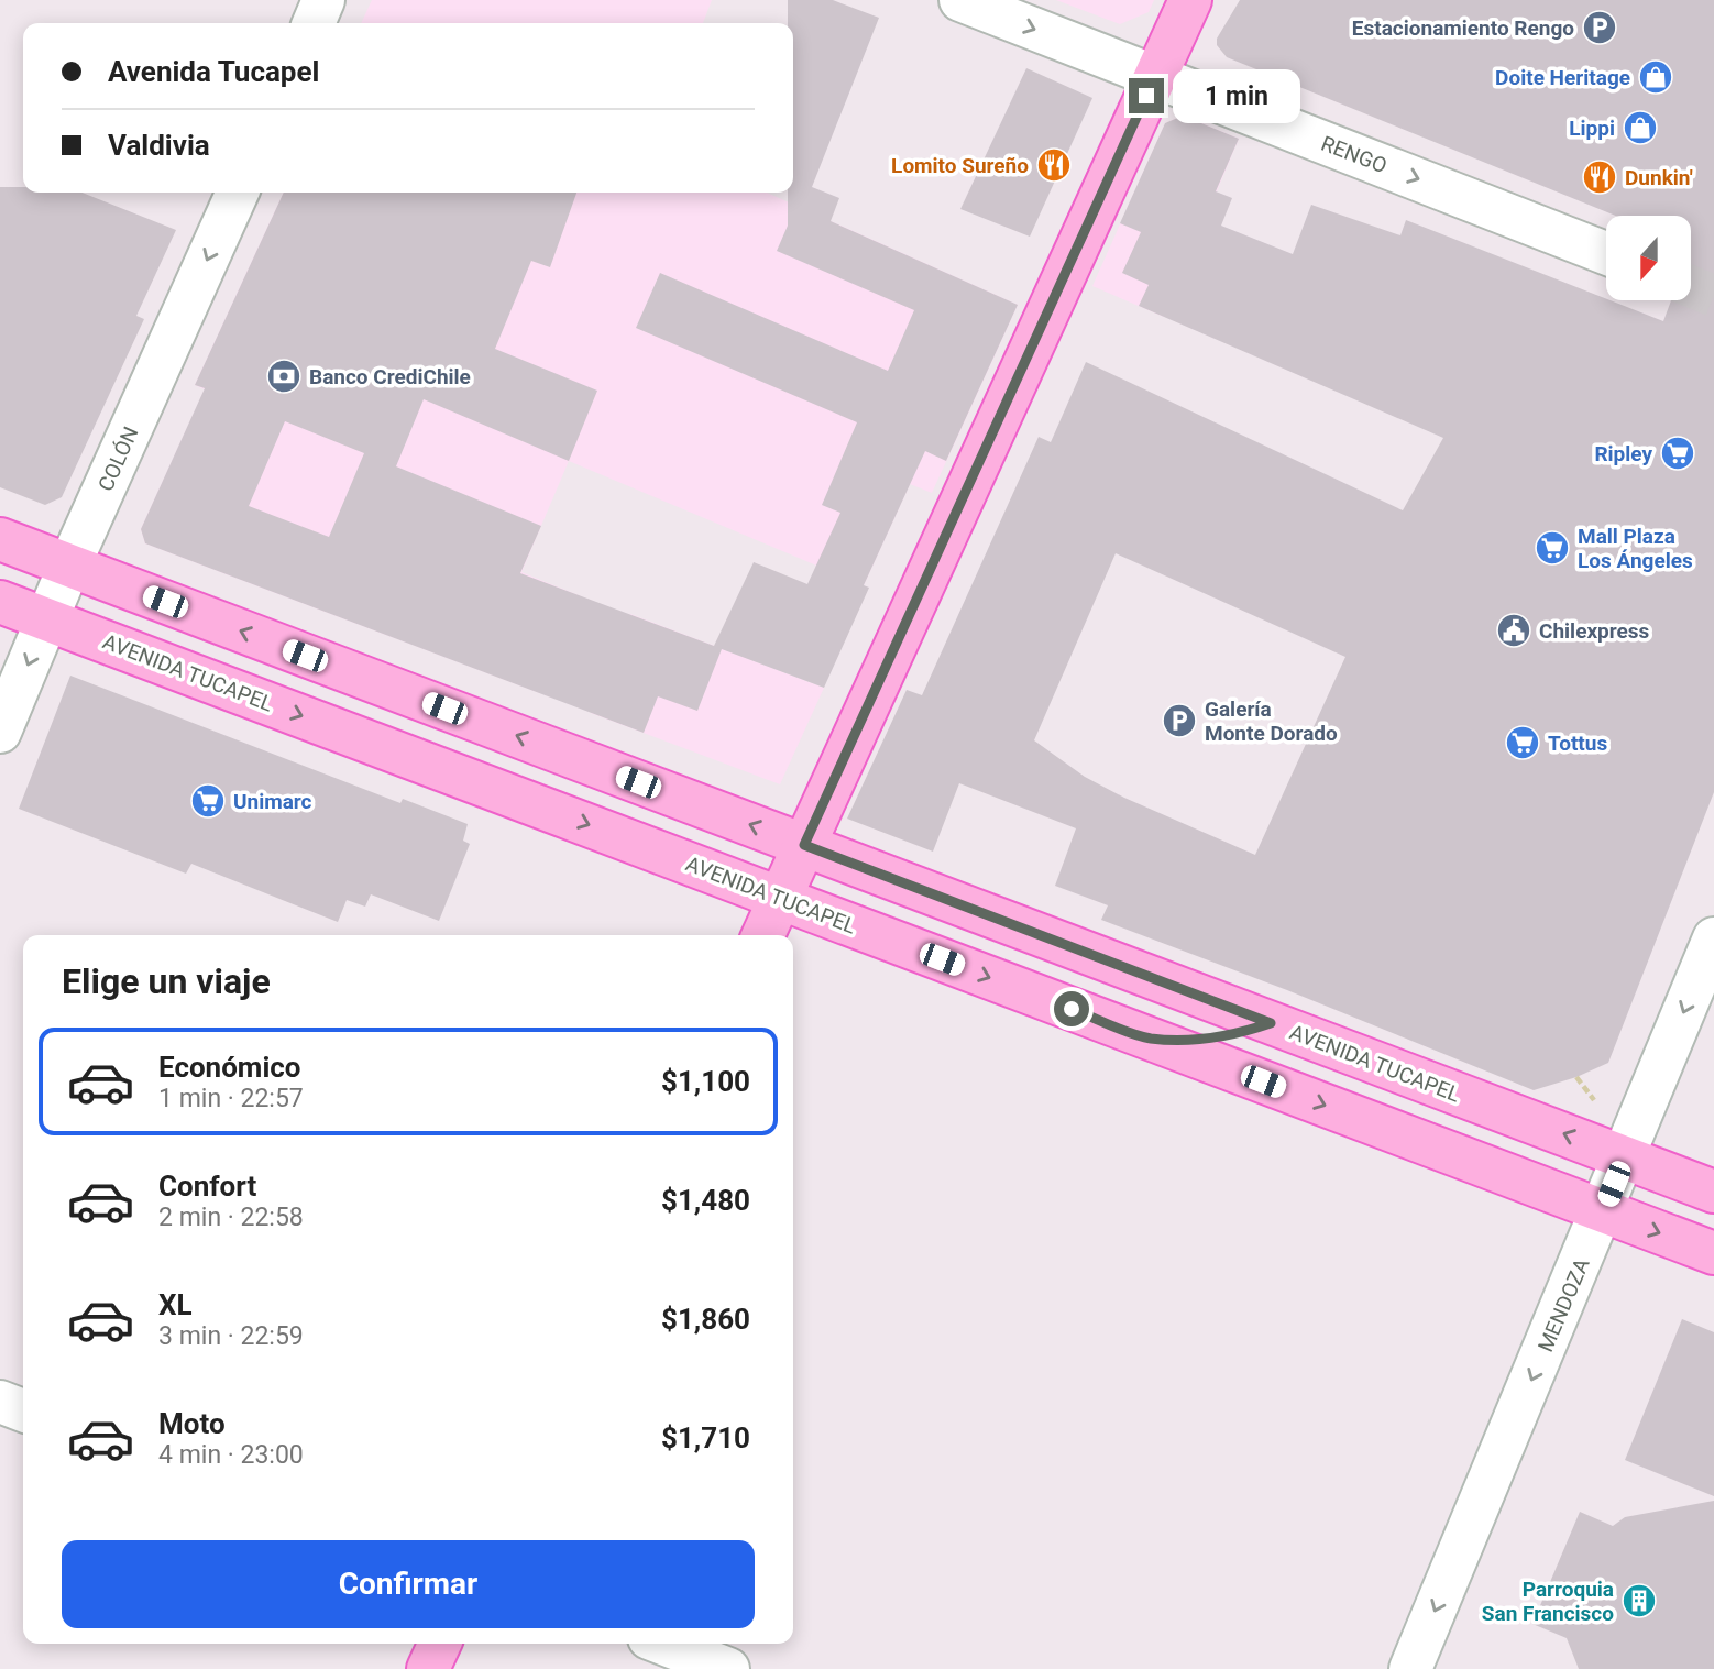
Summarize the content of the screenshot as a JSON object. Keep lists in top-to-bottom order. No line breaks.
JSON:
{"streets":{"main road":["AVENIDA TUCAPEL"],"street":["RENGO","COLÓN","MENDOZA"]},"crossings":[["COLÓN","AVENIDA TUCAPEL"],["AVENIDA TUCAPEL","MENDOZA"]],"one_way":["RENGO","COLÓN","MENDOZA"],"places":{"parking":["Estacionamiento Rengo","Galería Monte Dorado"],"shop":["Doite Heritage","Lippi"],"restaurant":["Lomito Sureño","Dunkin'"],"bank":["Banco CrediChile"],"supermarket":["Ripley","Mall Plaza Los Ángeles","Tottus","Unimarc"],"public building":["Chilexpress"],"building":["Parroquia San Francisco"]},"north":"bottom","page":{"banner":["Avenida Tucapel","Valdivia"],"bubble":"1 min","heading":"Elige un viaje","list":[{"name":"Económico","note":"1 min · 22:57","value":"$1,100"},{"name":"Confort","note":"2 min · 22:58","value":"$1,480"},{"name":"XL","note":"3 min · 22:59","value":"$1,860"},{"name":"Moto","note":"4 min · 23:00","value":"$1,710"}],"buttons":"Confirmar"}}
